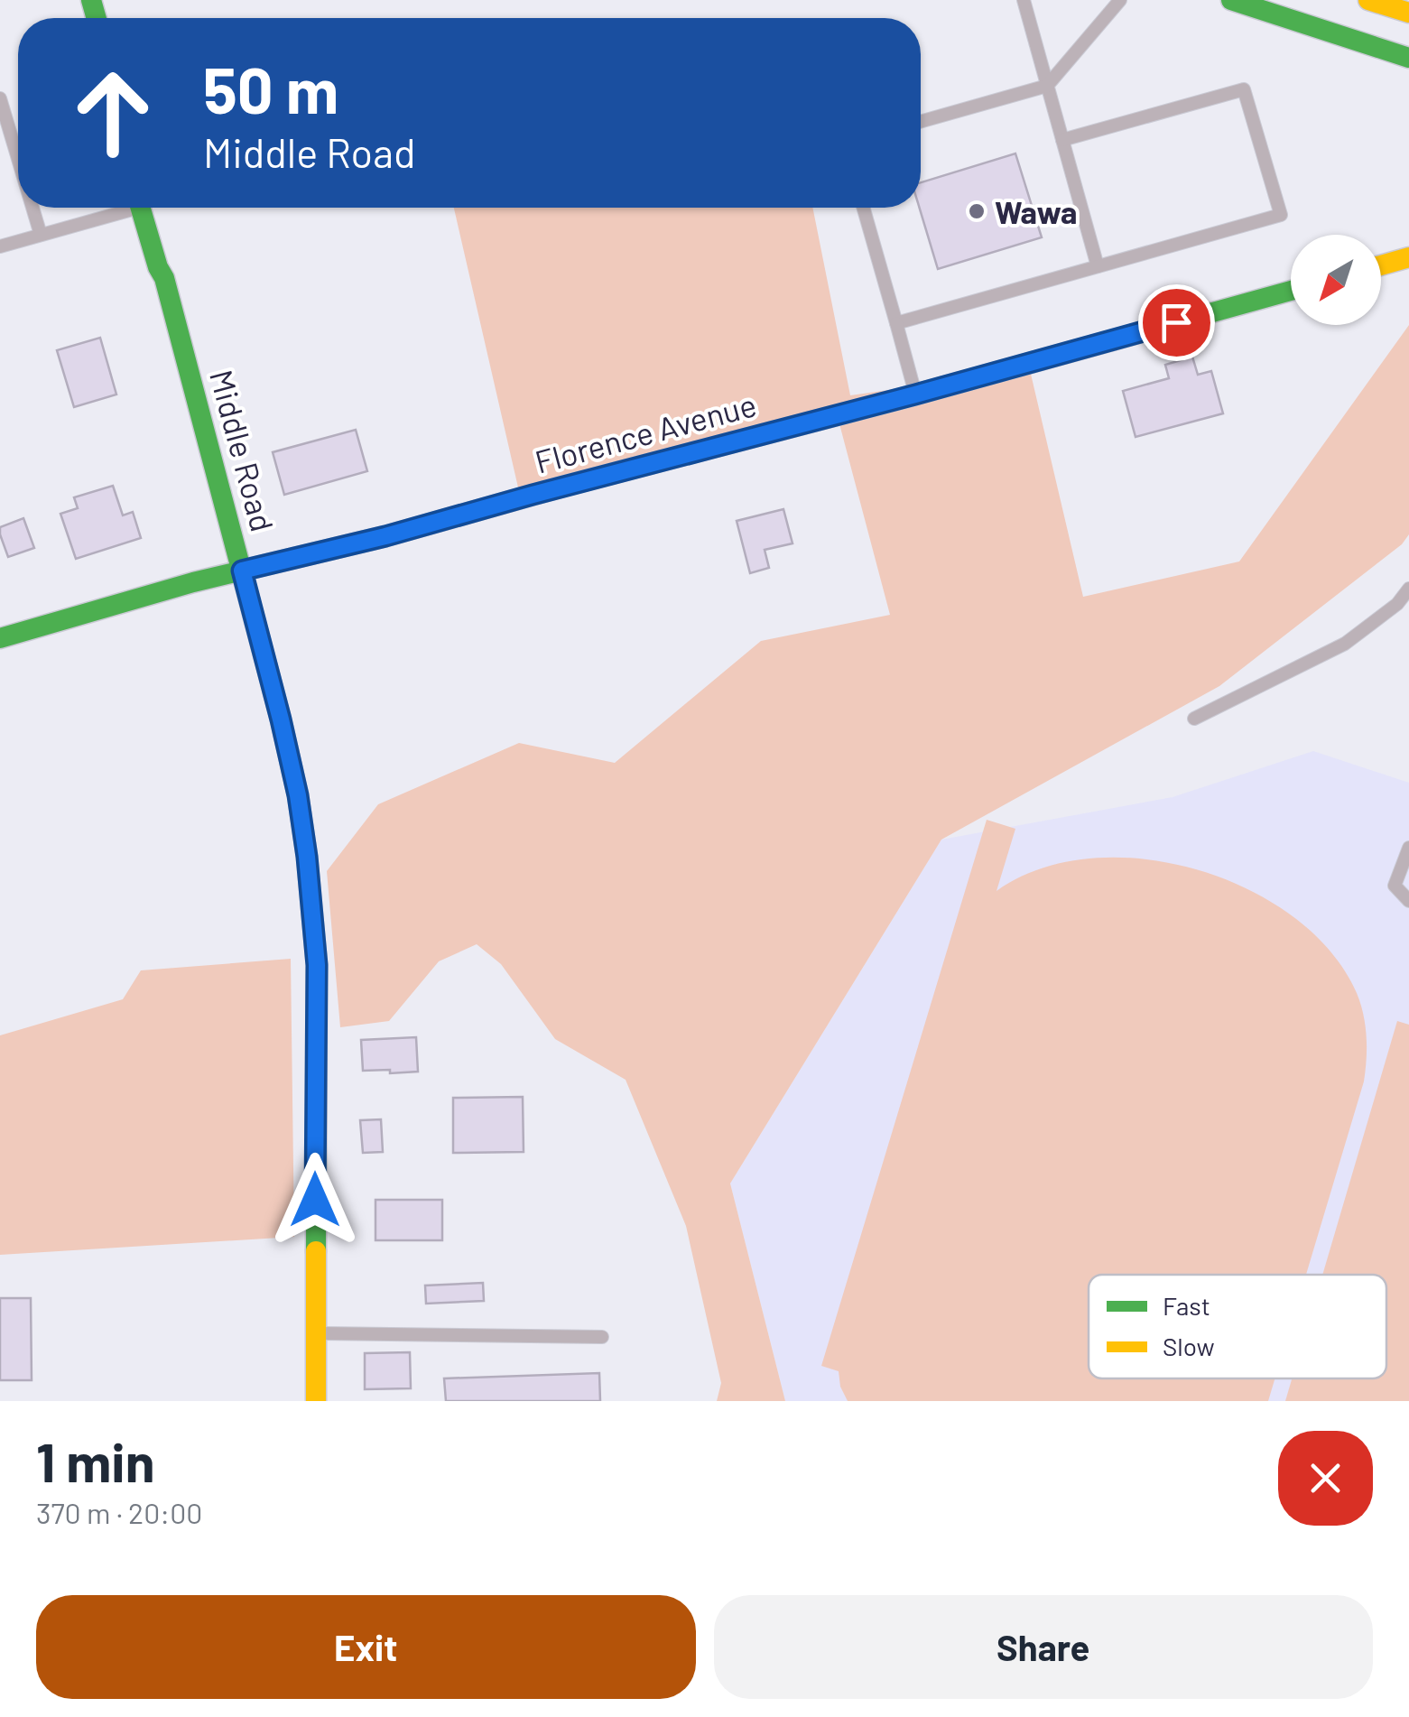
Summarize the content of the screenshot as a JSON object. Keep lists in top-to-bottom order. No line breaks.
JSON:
{"streets":{"main road":["Florence Avenue","Middle Road"]},"crossings":[["Florence Avenue","Middle Road"]],"places":["Wawa"],"legend":["Fast","Slow"],"north":"bottom left","page":{"turn":["50 m","Middle Road"],"heading":["1 min","370 m · 20:00"],"buttons":["Exit","Share"]}}
